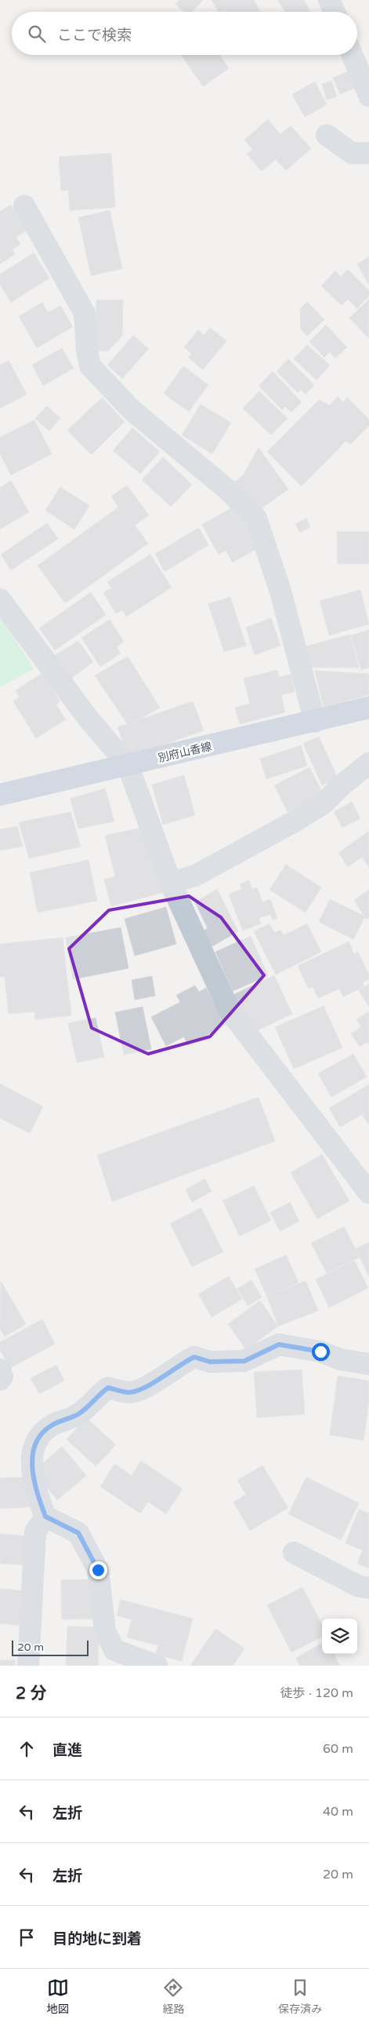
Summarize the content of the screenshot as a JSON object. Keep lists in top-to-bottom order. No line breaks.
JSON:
{"streets":{"main road":["別府山香線"]},"scale_bar":"20 m","page":{"search":"ここで検索","scale":"20 m","heading":["2 分","徒歩 · 120 m"],"list":[["直進","60 m"],["左折","40 m"],["左折","20 m"],"目的地に到着"],"nav":["地図","経路","保存済み"]}}
